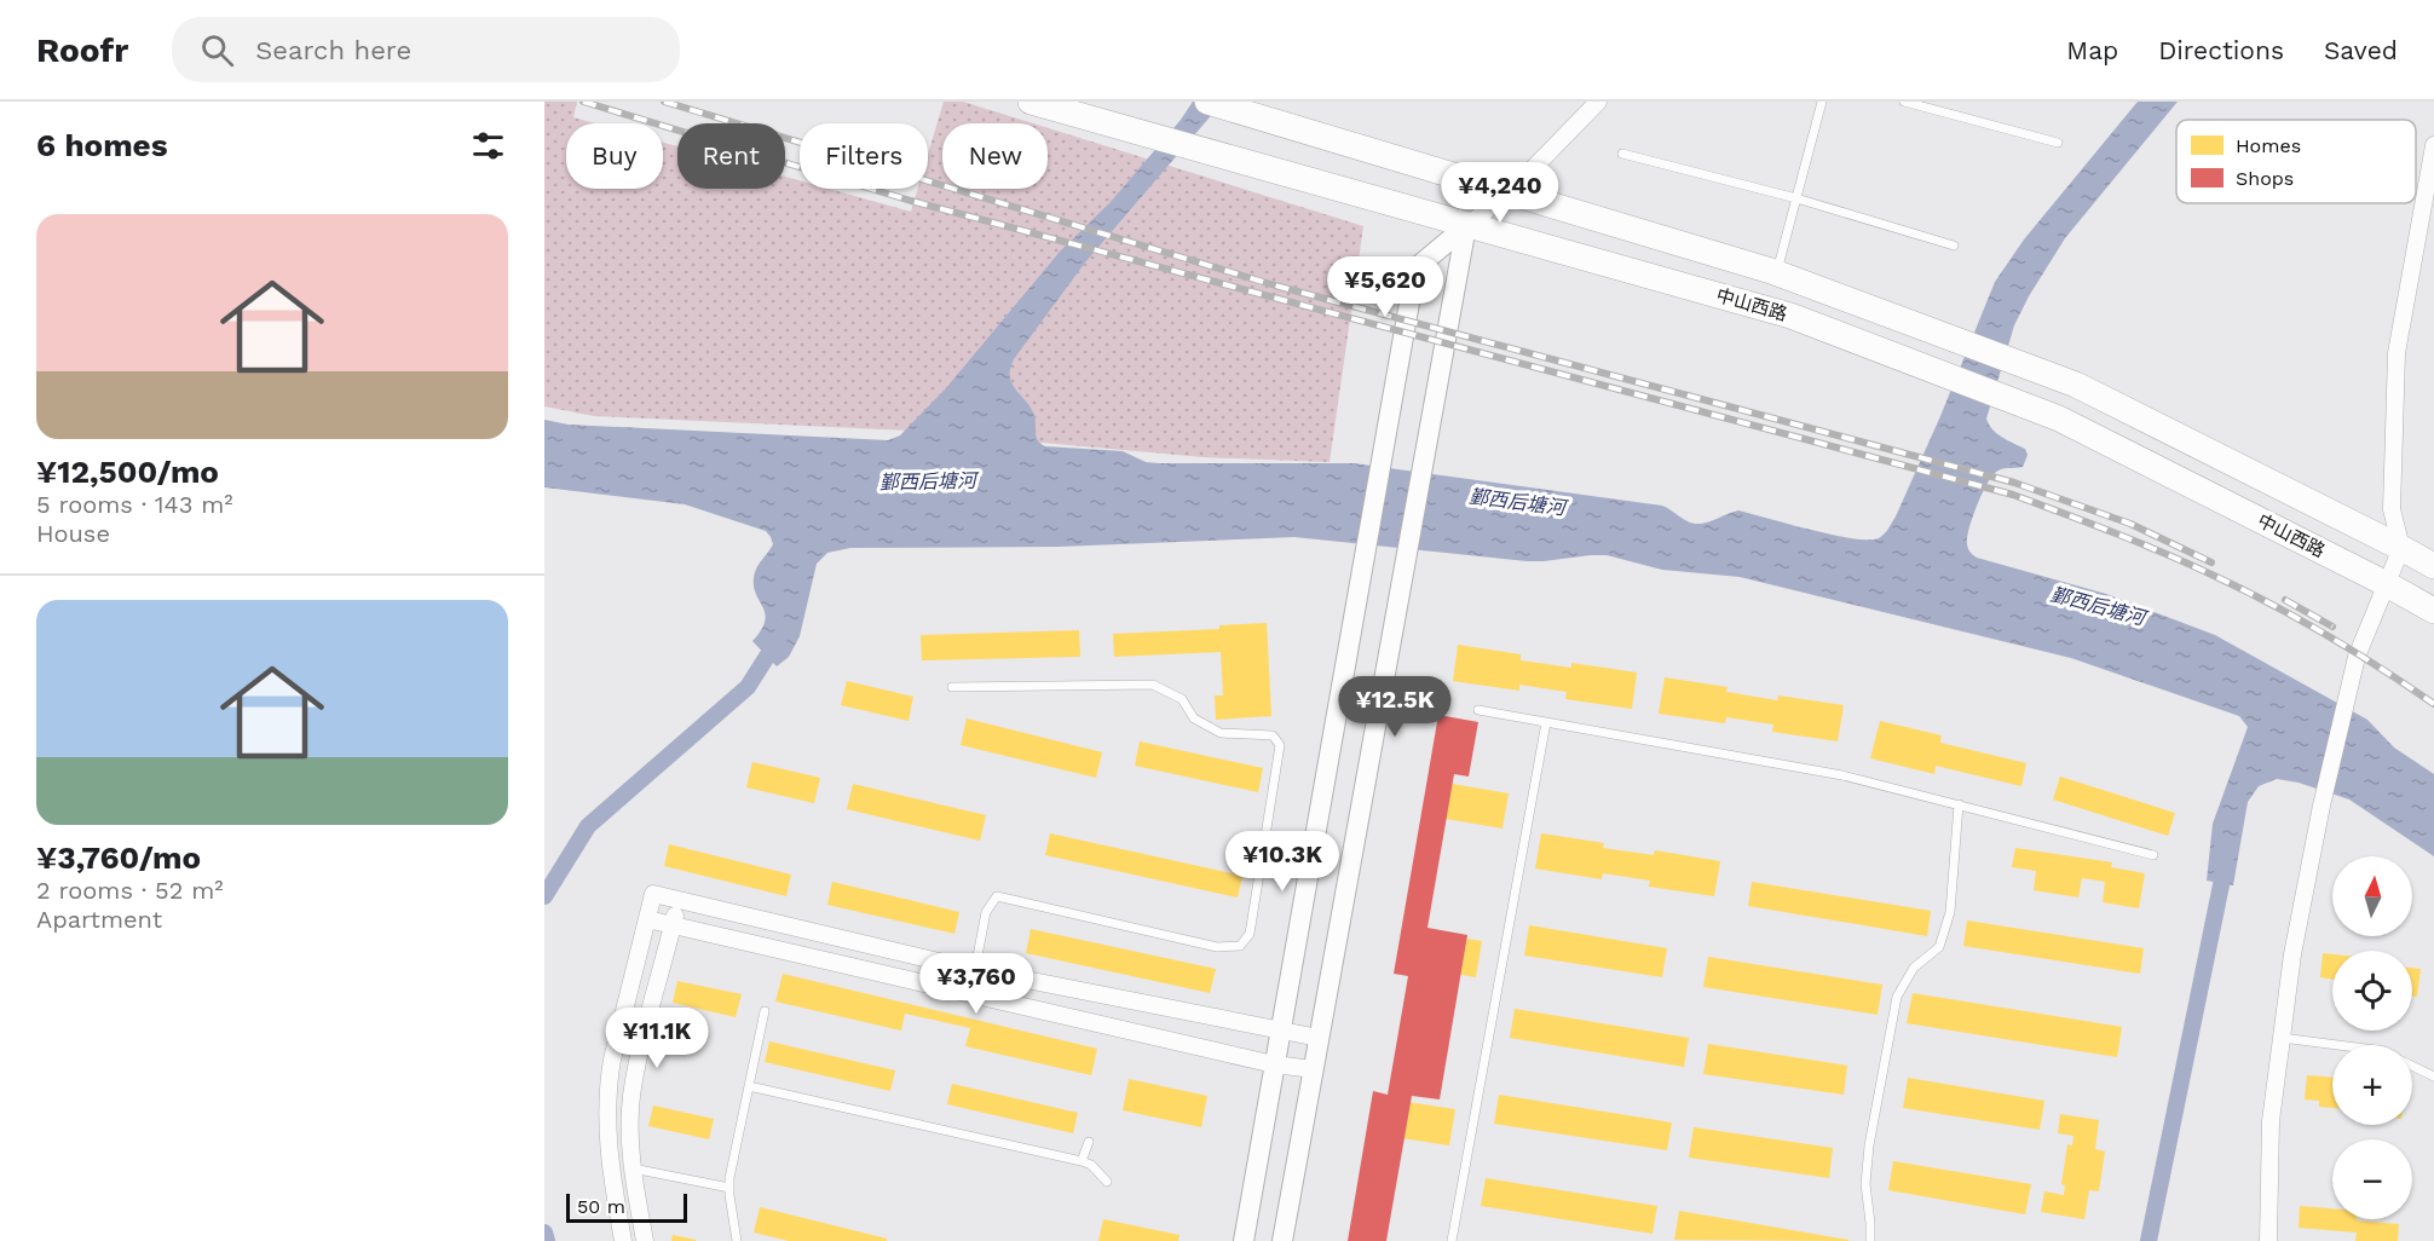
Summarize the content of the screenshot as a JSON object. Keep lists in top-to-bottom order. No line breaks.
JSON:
{"streets":{"main road":["中山西路"]},"water":["鄞西后塘河"],"legend":["Homes","Shops"],"scale_bar":"50 m","north":"top","page":{"header":"Roofr","search":"Search here","nav":["Map","Directions","Saved"],"heading":"6 homes","chip":["Buy","Rent","Filters","New"],"price":["¥4,240","¥5,620","¥12.5K","¥10.3K","¥3,760","¥11.1K"],"list":[{"name":"¥12,500/mo","note":"5 rooms · 143 m² · House"},{"name":"¥3,760/mo","note":"2 rooms · 52 m² · Apartment"}],"map_buttons":["+","−"],"scale":"50 m"}}
